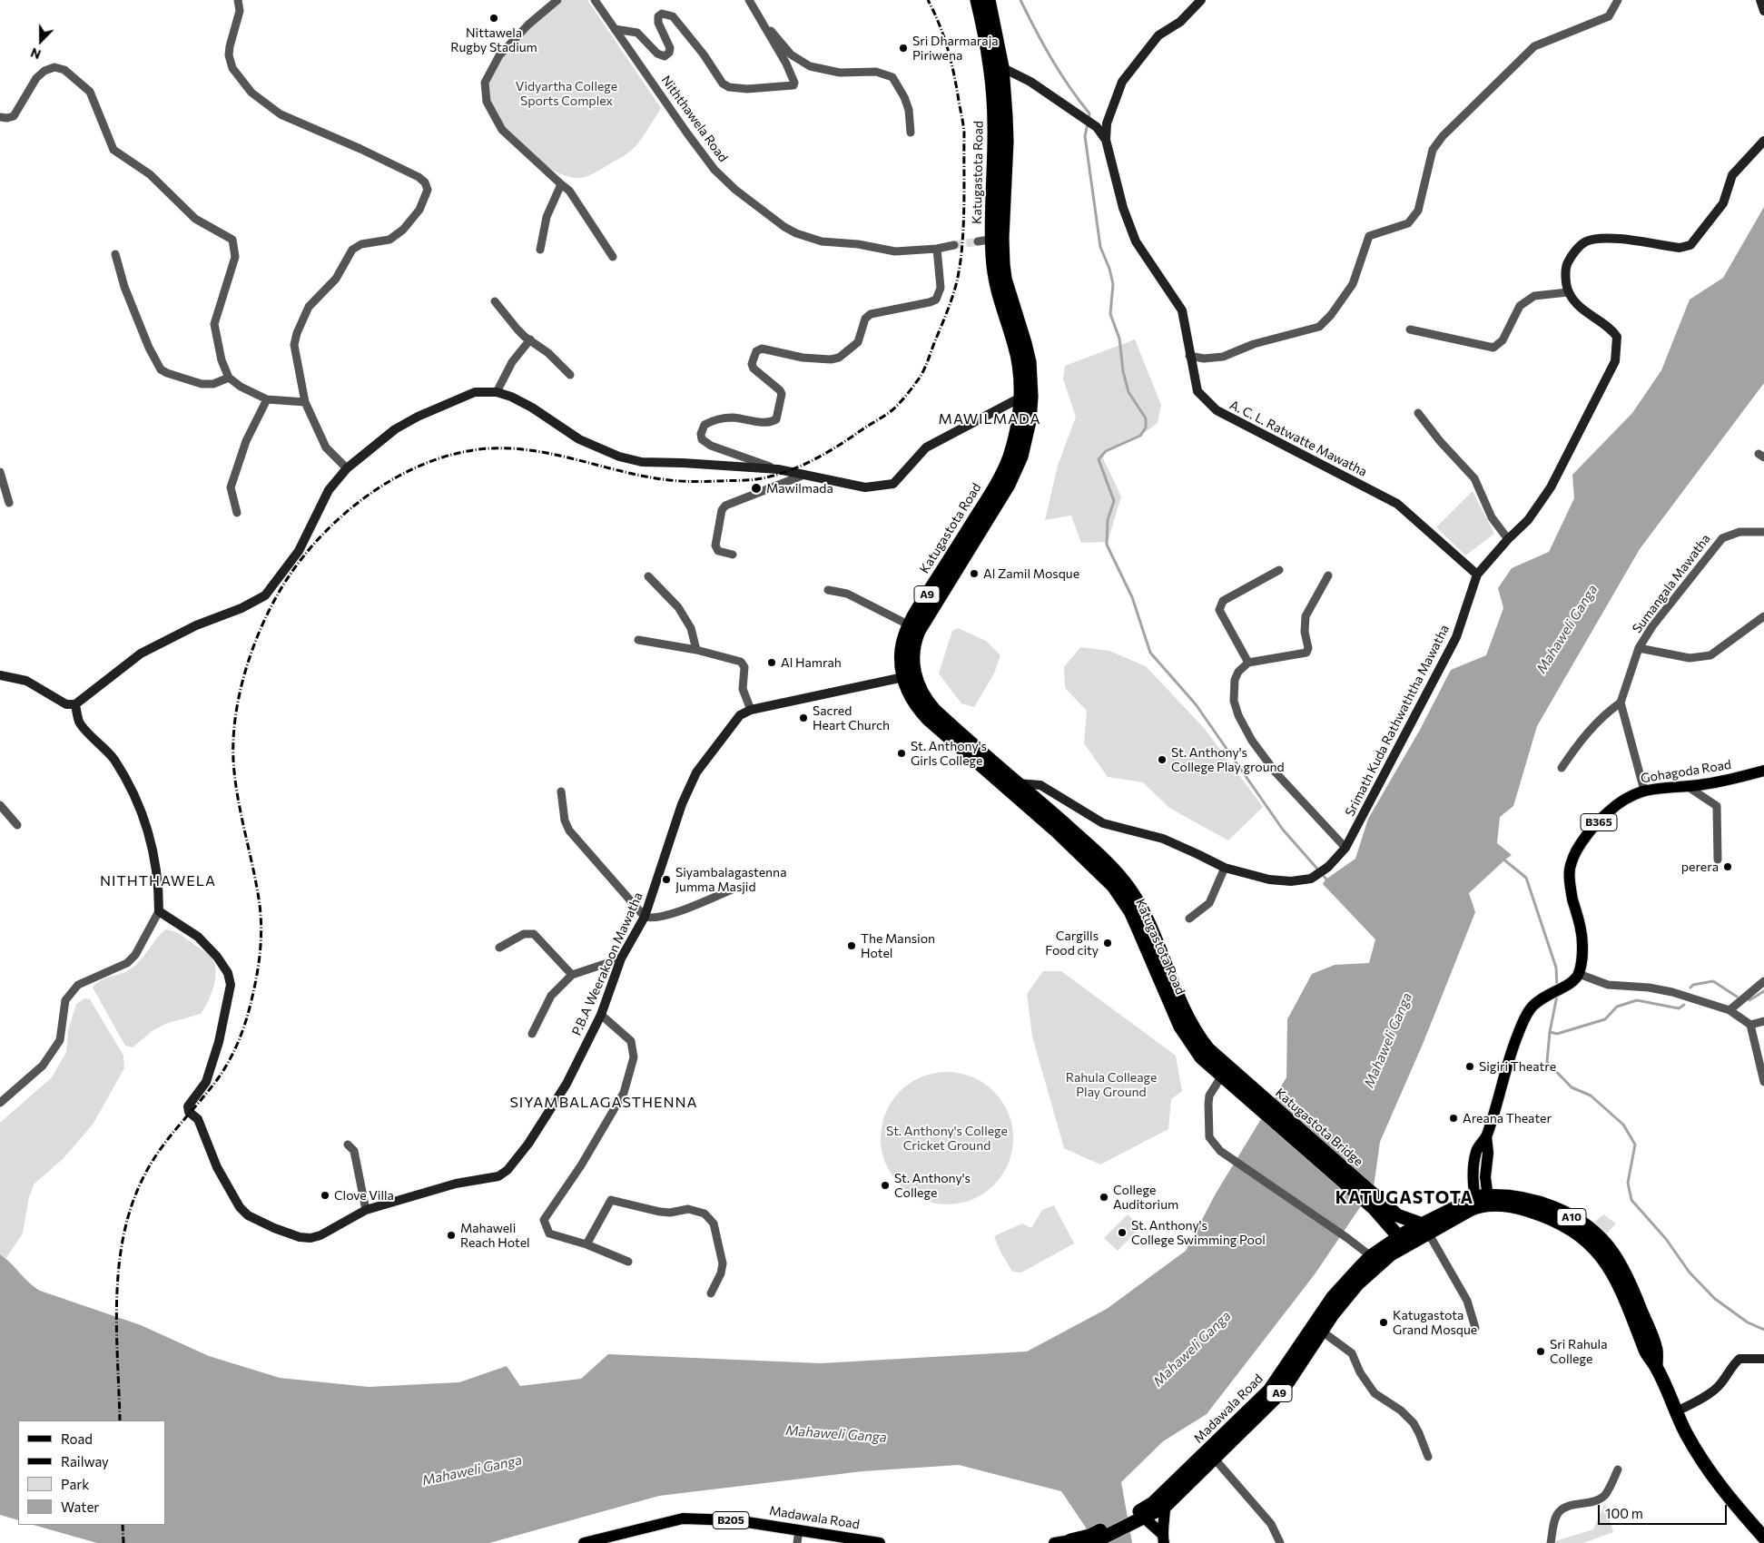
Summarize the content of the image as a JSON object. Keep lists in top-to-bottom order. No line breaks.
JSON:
{"streets":{"highway":["Katugastota Road","A9","Katugastota Bridge","A10","Madawala Road"],"main road":["Gohagoda Road","B365","B205"],"street":["Niththawela Road","A. C. L. Ratwatte Mawatha","Sumangala Mawatha","Srimath Kuda Rathwaththa Mawatha","P.B.A Weerakoon Mawatha"]},"crossings":[["Katugastota Road","A. C. L. Ratwatte Mawatha"],["Katugastota Road","P.B.A Weerakoon Mawatha"],["Katugastota Road","Katugastota Bridge"],["A. C. L. Ratwatte Mawatha","Srimath Kuda Rathwaththa Mawatha"]],"districts":["MAWILMADA","NITHTHAWELA","SIYAMBALAGASTHENNA","KATUGASTOTA"],"water":["Mahaweli Ganga"],"parks":["Vidyartha College Sports Complex","Rahula Colleage Play Ground","St. Anthony's College Cricket Ground"],"places":["Nittawela Rugby Stadium","Sri Dharmaraja Piriwena","Mawilmada","Al Zamil Mosque","Al Hamrah","Sacred Heart Church","St. Anthony's Girls College","St. Anthony's College Play ground","perera","Siyambalagastenna Jumma Masjid","Cargills Food city","The Mansion Hotel","Sigiri Theatre","Areana Theater","St. Anthony's College","Clove Villa","College Auditorium","St. Anthony's College Swimming Pool","Mahaweli Reach Hotel","Katugastota Grand Mosque","Sri Rahula College"],"legend":["Road","Railway","Park","Water"],"scale_bar":"100 m","north":"bottom"}
